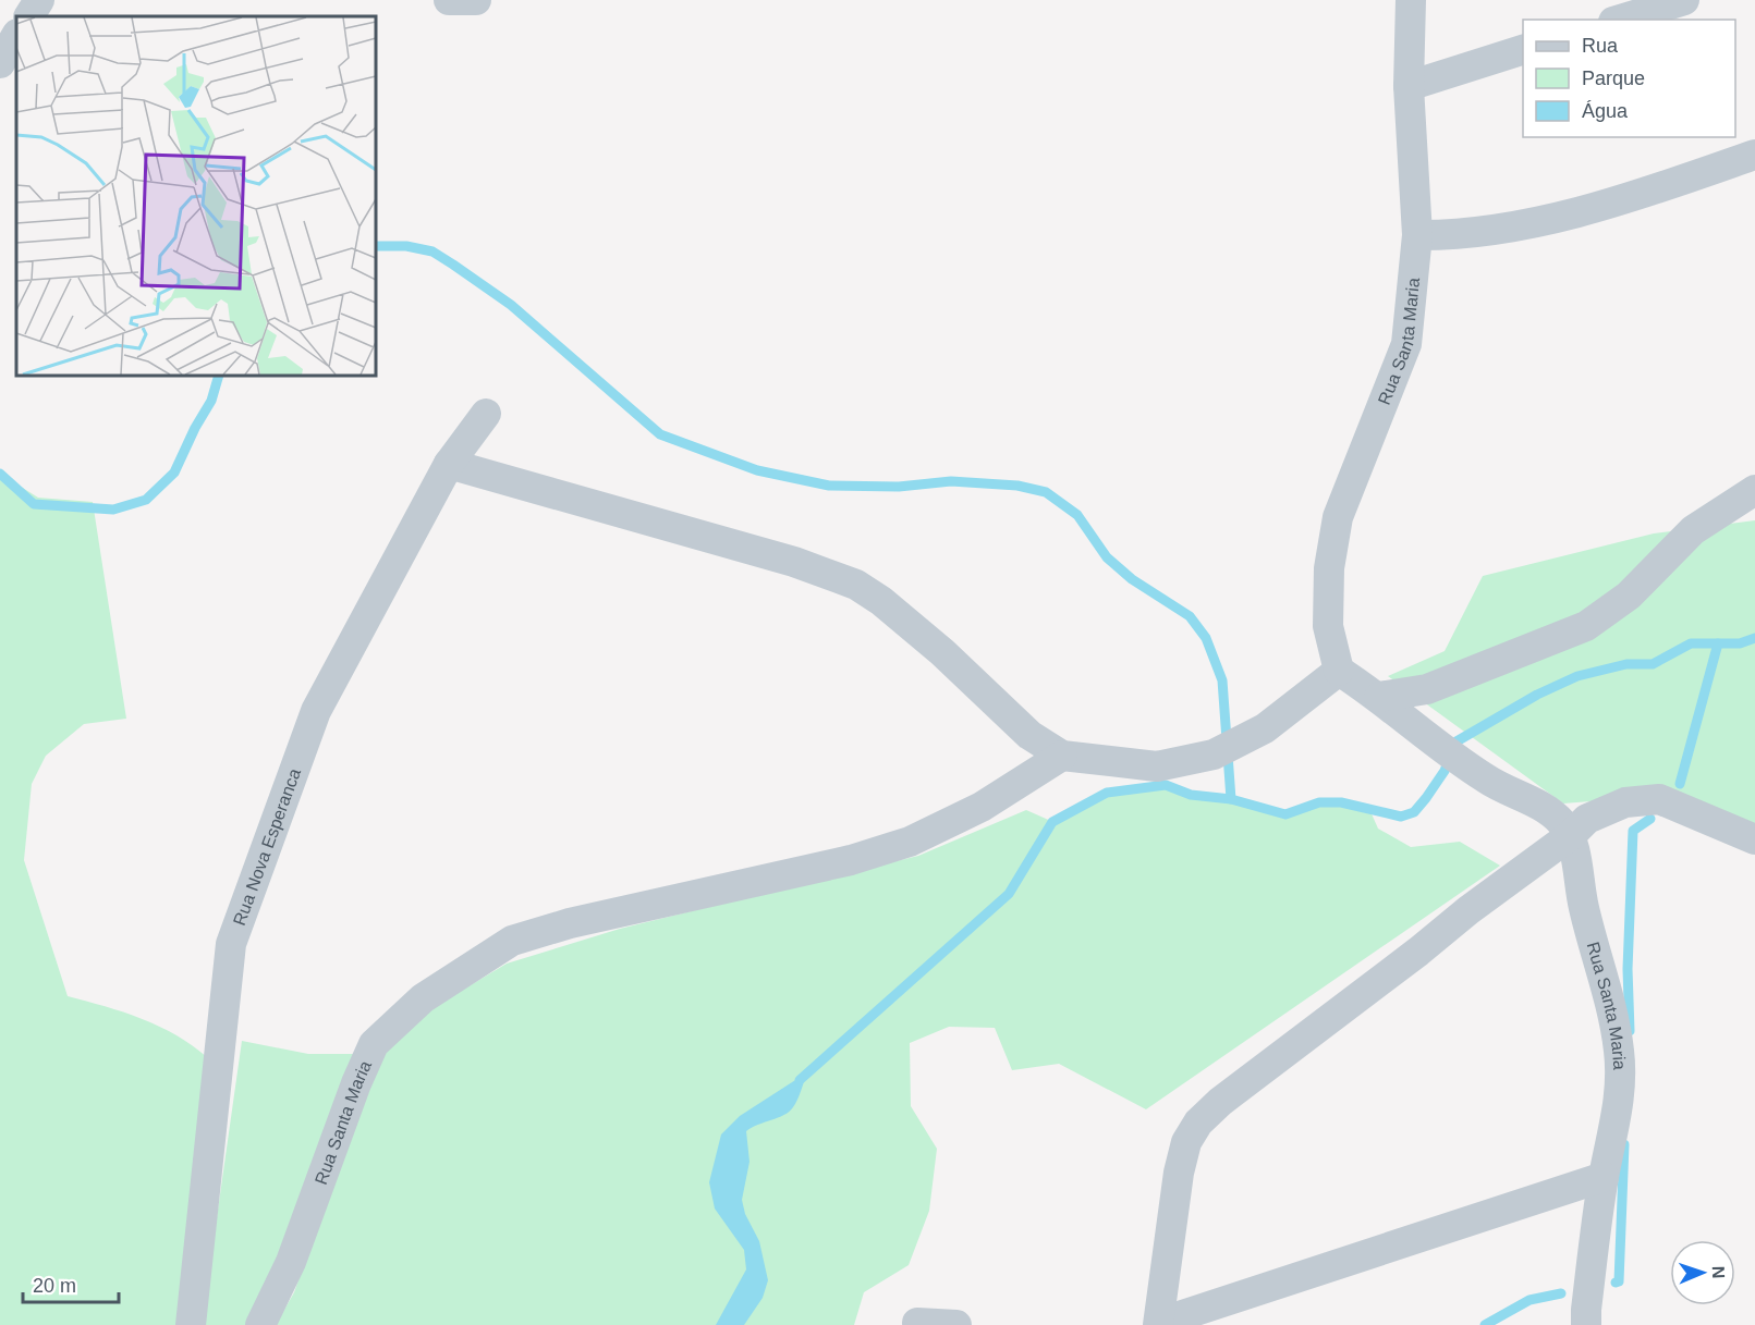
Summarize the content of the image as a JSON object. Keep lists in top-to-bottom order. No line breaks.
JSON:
{"streets":{"street":["Rua Santa Maria","Rua Nova Esperanca"]},"legend":["Rua","Parque","Água"],"scale_bar":"20 m","north":"right"}
